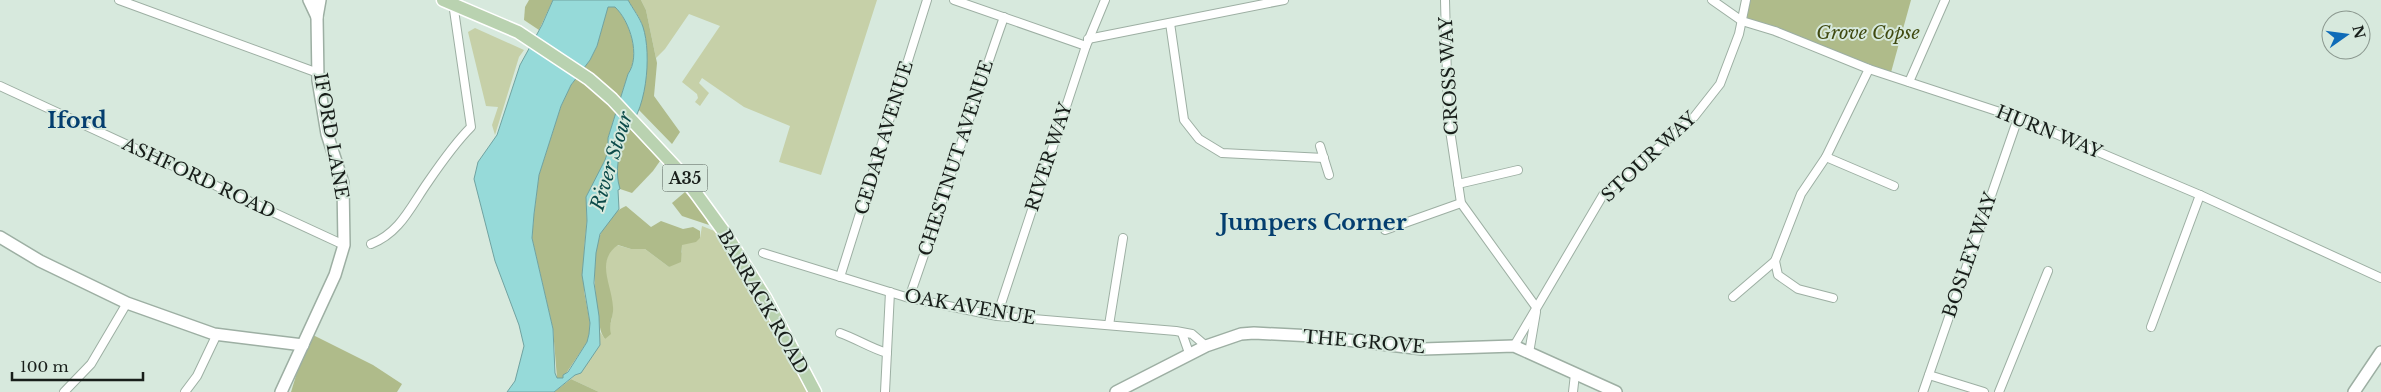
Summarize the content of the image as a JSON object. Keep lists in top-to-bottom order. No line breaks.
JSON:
{"streets":{"main road":["A35","BARRACK ROAD"],"street":["CROSS WAY","HURN WAY","IFORD LANE","CEDAR AVENUE","RIVER WAY","STOUR WAY","CHESTNUT AVENUE","ASHFORD ROAD","BOSLEY WAY","OAK AVENUE","THE GROVE"]},"crossings":[["CROSS WAY","STOUR WAY"],["HURN WAY","STOUR WAY"],["HURN WAY","BOSLEY WAY"],["IFORD LANE","ASHFORD ROAD"],["CEDAR AVENUE","OAK AVENUE"],["RIVER WAY","OAK AVENUE"],["STOUR WAY","THE GROVE"],["CHESTNUT AVENUE","OAK AVENUE"],["OAK AVENUE","THE GROVE"]],"districts":["Iford","Jumpers Corner"],"water":["River Stour"],"parks":["Grove Copse"],"scale_bar":"100 m","north":"right"}
